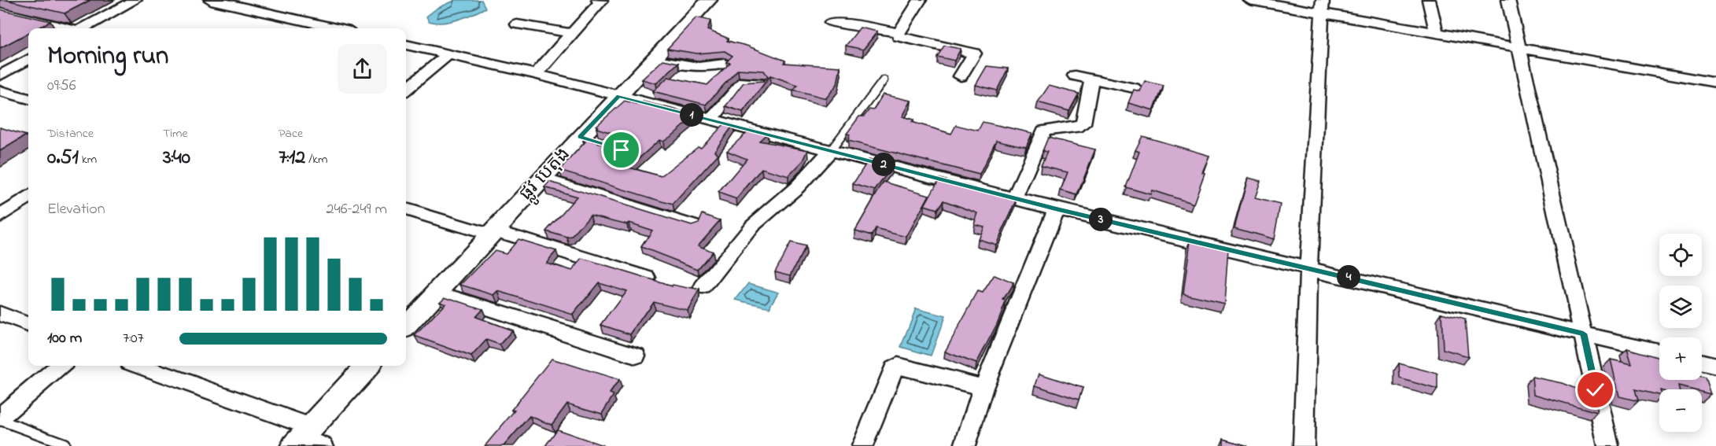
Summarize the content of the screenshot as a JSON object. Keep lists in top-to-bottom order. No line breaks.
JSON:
{"streets":{"street":["ផ្លូវ បេតុង"]},"page":{"heading":["Morning run","09:56"],"pins":["1","2","3","4"],"stats":[["Distance","0.51 km"],["Time","3:40"],["Pace","7:12 /km"]],"chart":["Elevation","246–249 m"],"map_buttons":["+","−"],"list":[{"name":"100 m","note":"7:07"}]}}
